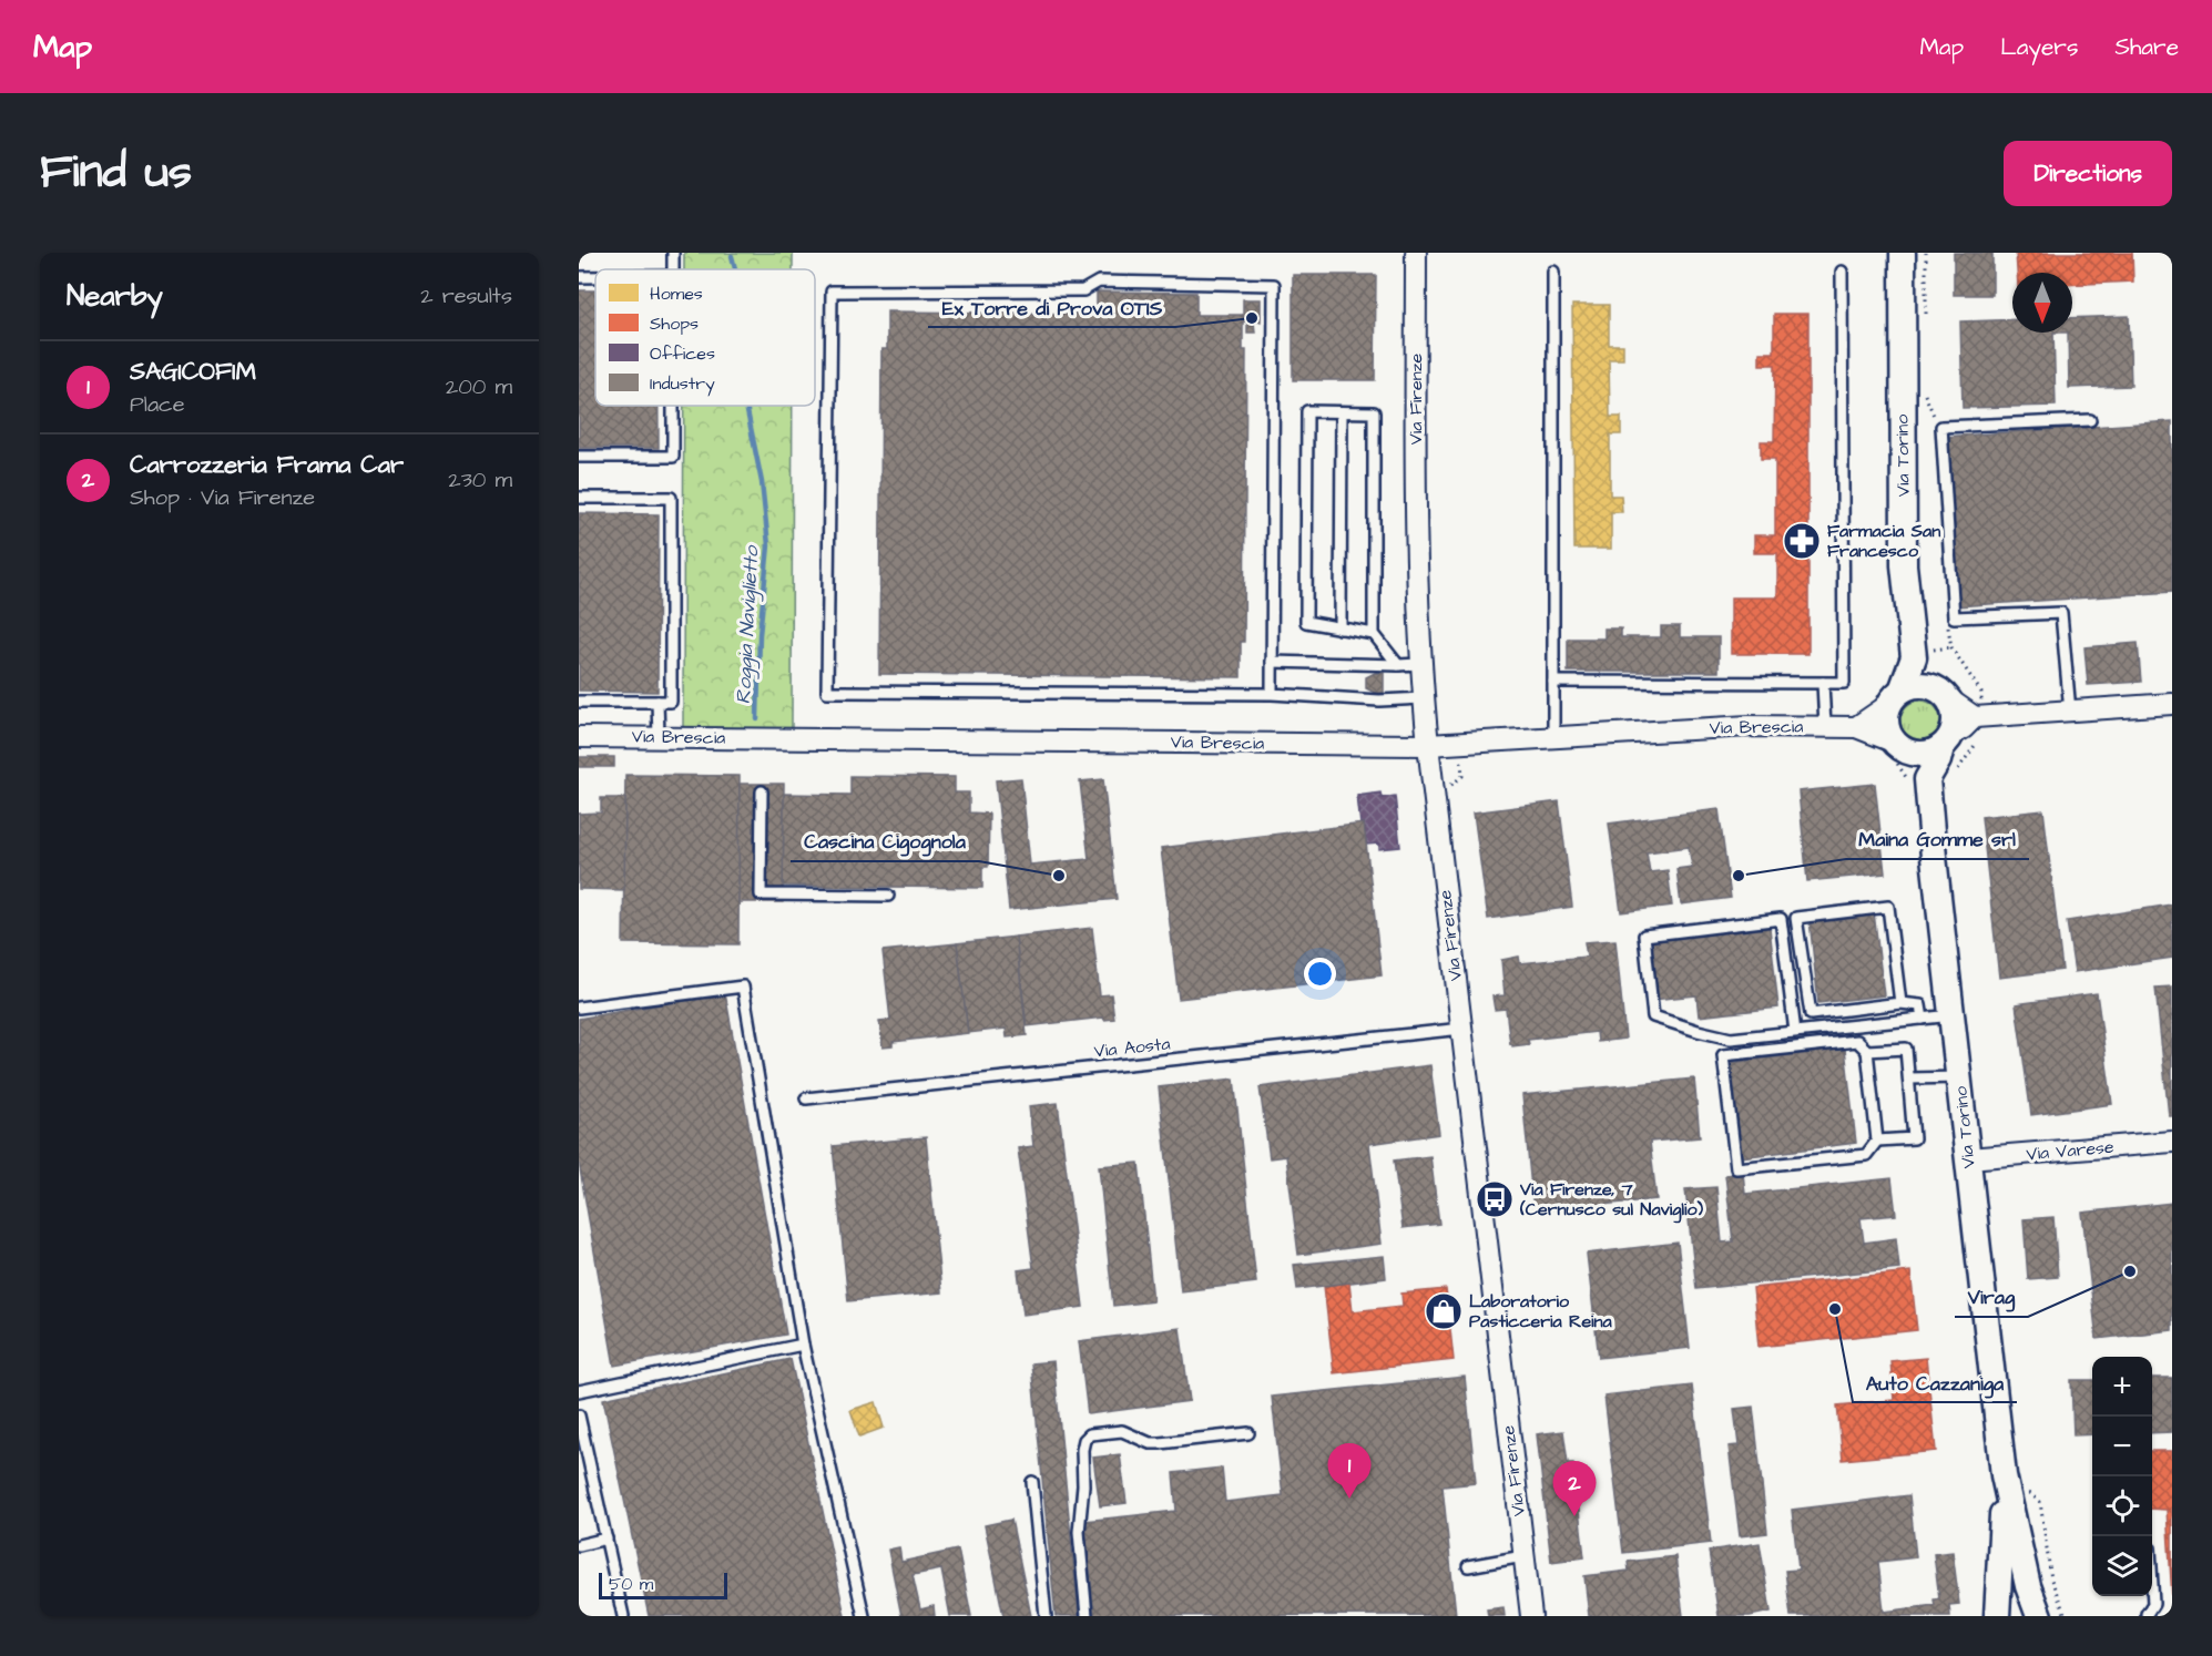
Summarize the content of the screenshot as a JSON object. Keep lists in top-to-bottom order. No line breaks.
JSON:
{"streets":{"street":["Via Firenze","Via Torino","Via Brescia","Via Varese"],"lane":["Via Aosta"]},"crossings":[["Via Firenze","Via Brescia"],["Via Firenze","Via Aosta"],["Via Torino","Via Brescia"],["Via Torino","Via Varese"]],"water":["Roggia Naviglietto"],"places":{"other":["Ex Torre di Prova OTIS","Cascina Cigognola","Maina Gomme srl","Virag","Auto Cazzaniga"],"pharmacy":["Farmacia San Francesco"],"bus stop":["Via Firenze, 7 (Cernusco sul Naviglio)"],"shop":["Laboratorio Pasticceria Reina"]},"legend":["Homes","Shops","Offices","Industry"],"scale_bar":"50 m","north":"bottom","page":{"header":"Map","nav":["Map","Layers","Share"],"title":"Find us","buttons":"Directions","heading":["Nearby","2 results"],"list":[{"mark":"1","name":"SAGICOFIM","note":"Place","value":"200 m"},{"mark":"2","name":"Carrozzeria Frama Car","note":"Shop · Via Firenze","value":"230 m"}],"map_buttons":["+","−"],"pins":["1","2"],"scale":"50 m"}}
